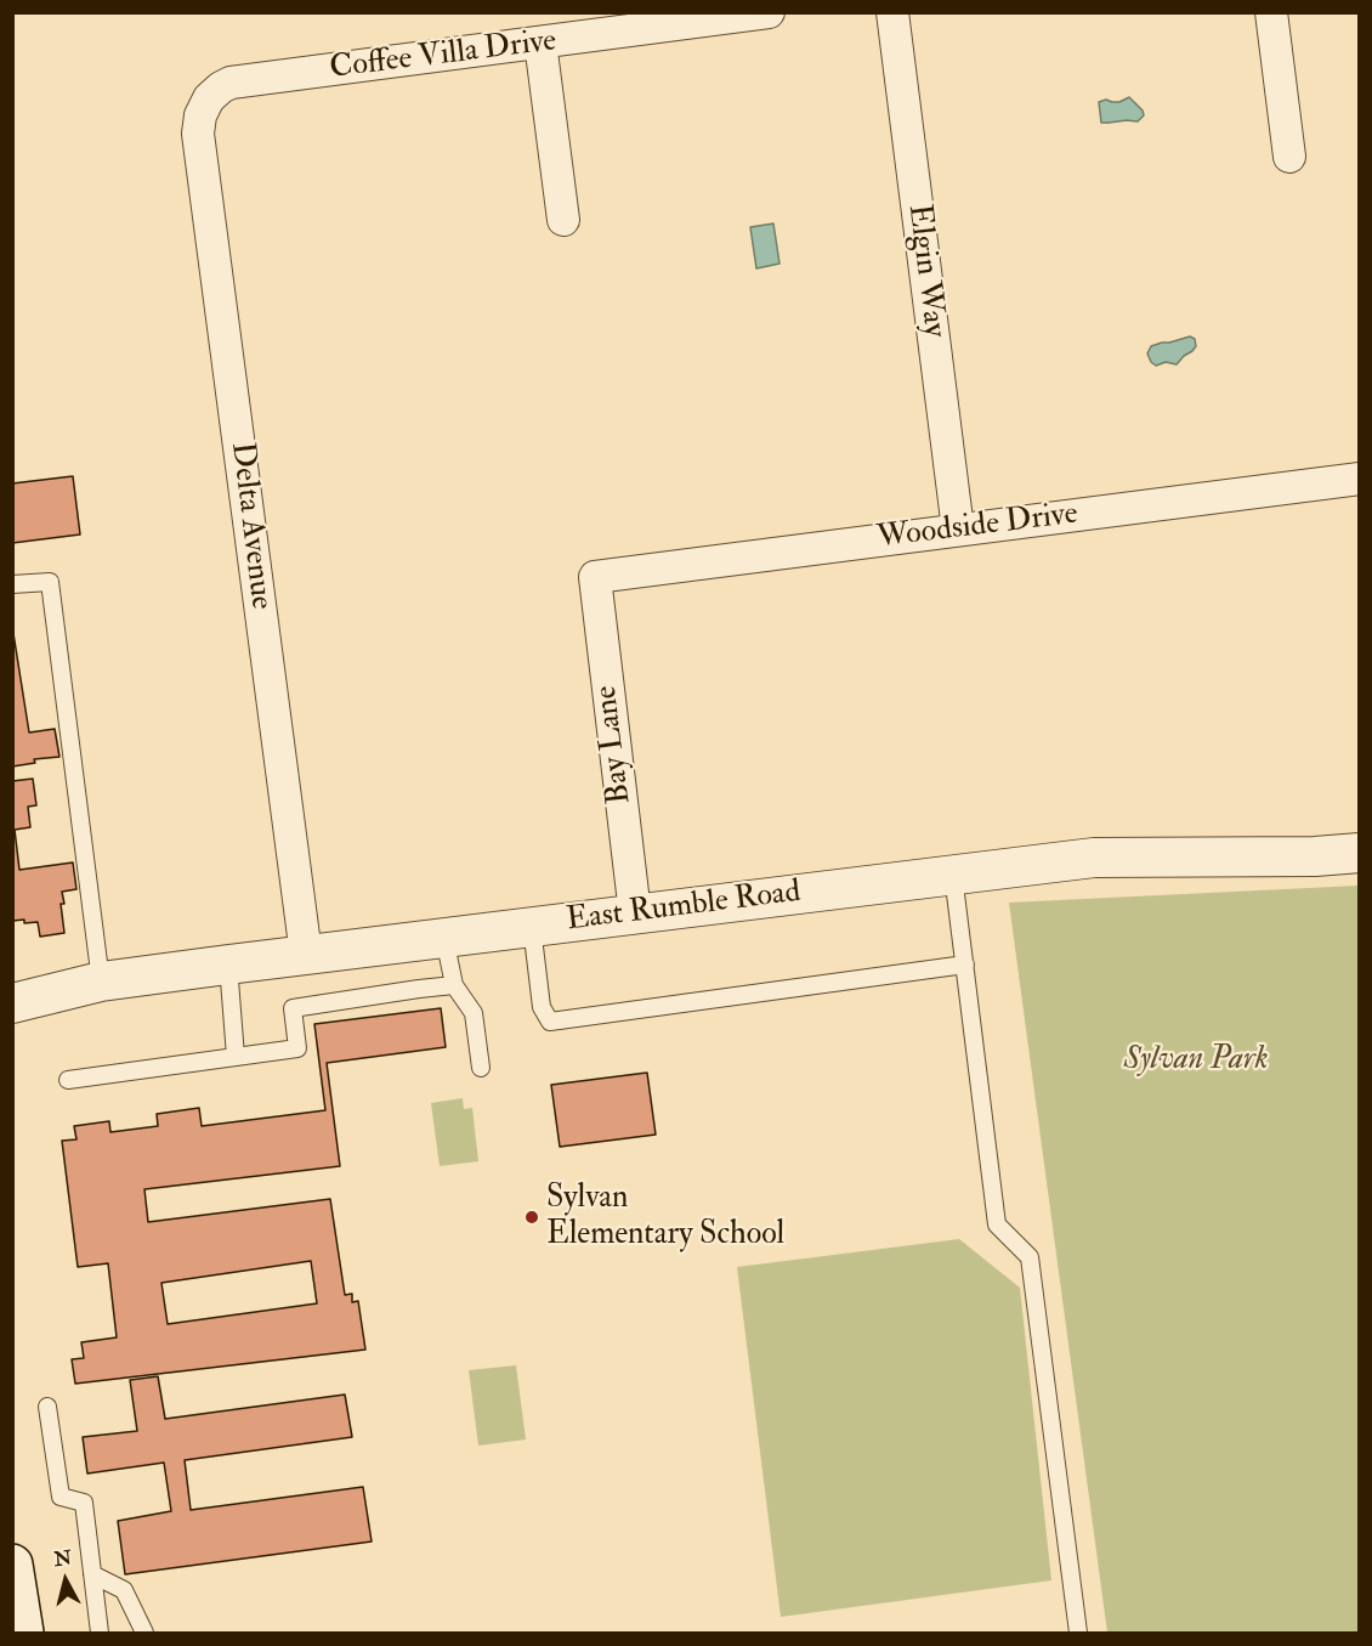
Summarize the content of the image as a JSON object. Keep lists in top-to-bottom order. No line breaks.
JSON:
{"streets":{"street":["Coffee Villa Drive","Elgin Way","Delta Avenue","Woodside Drive","Bay Lane","East Rumble Road"]},"crossings":[["Coffee Villa Drive","Delta Avenue"],["Elgin Way","Woodside Drive"],["Delta Avenue","East Rumble Road"],["Woodside Drive","Bay Lane"],["Bay Lane","East Rumble Road"]],"parks":["Sylvan Park"],"places":["Sylvan Elementary School"],"north":"top"}
